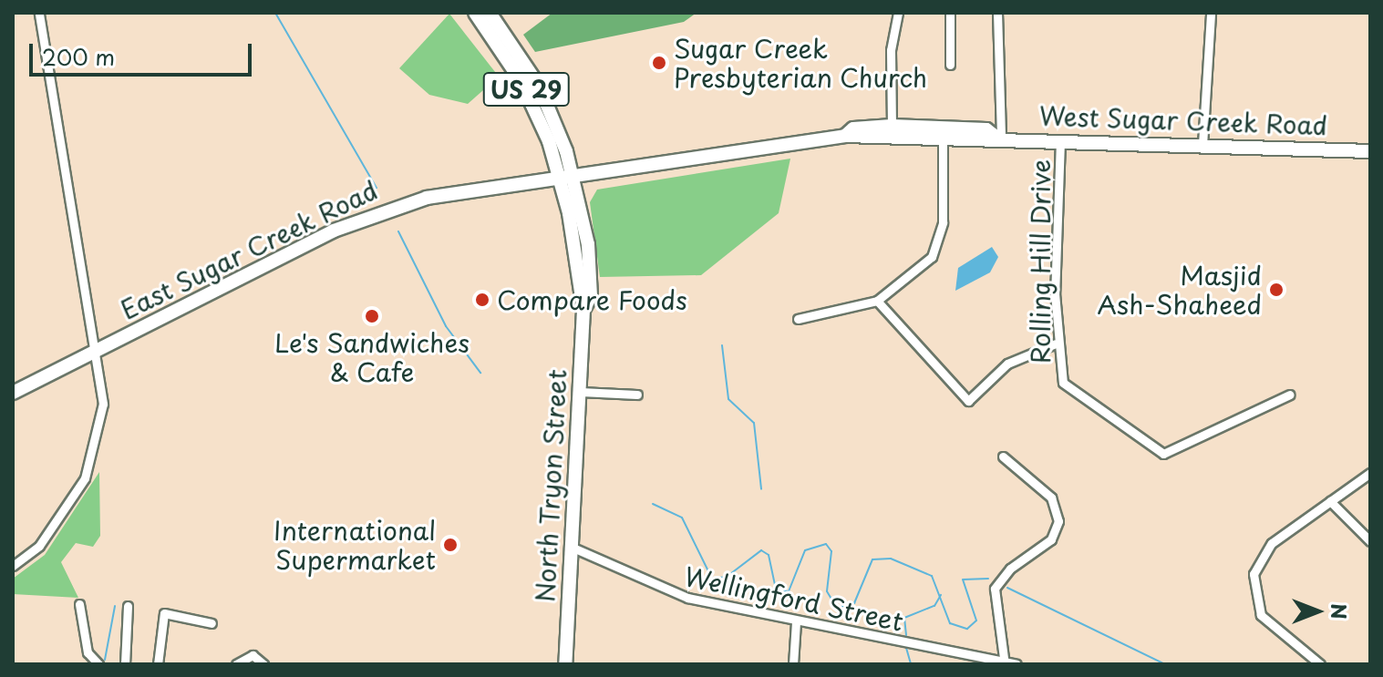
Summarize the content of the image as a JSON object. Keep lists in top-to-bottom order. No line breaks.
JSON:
{"streets":{"main road":["US 29","West Sugar Creek Road","East Sugar Creek Road","North Tryon Street"],"street":["Rolling Hill Drive","Wellingford Street"]},"crossings":[["West Sugar Creek Road","East Sugar Creek Road"],["West Sugar Creek Road","Rolling Hill Drive"],["West Sugar Creek Road","North Tryon Street"],["East Sugar Creek Road","North Tryon Street"],["North Tryon Street","Wellingford Street"]],"places":["Sugar Creek Presbyterian Church","Masjid Ash-Shaheed","Compare Foods","Le's Sandwiches & Cafe","International Supermarket"],"scale_bar":"200 m","north":"right"}
